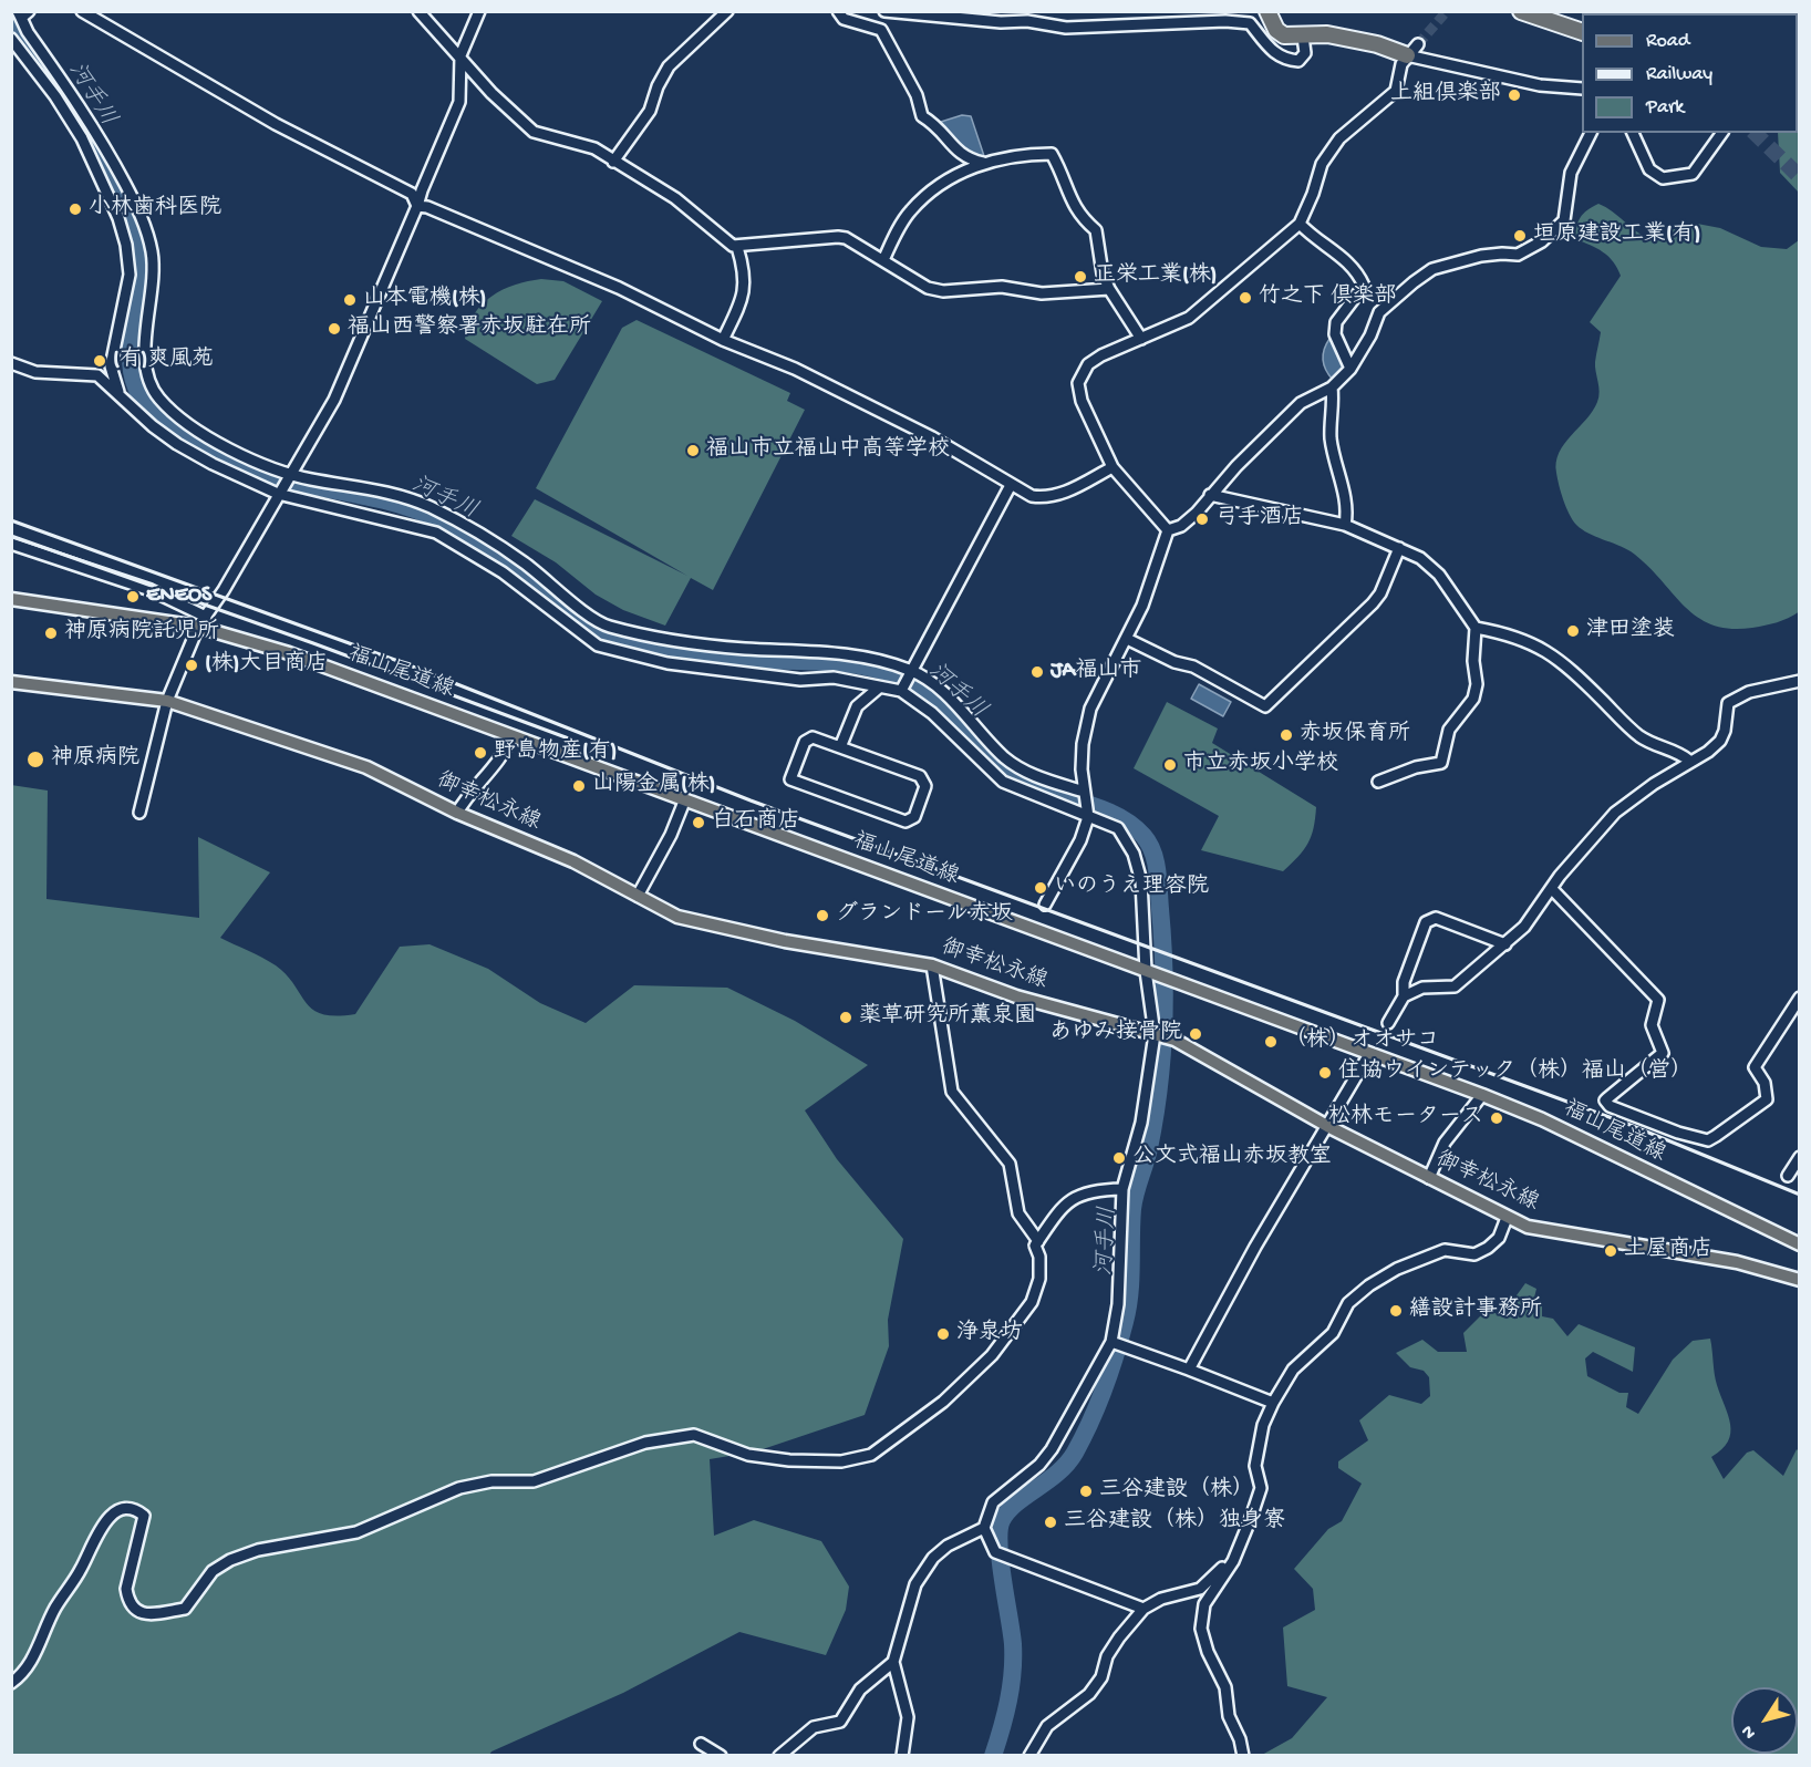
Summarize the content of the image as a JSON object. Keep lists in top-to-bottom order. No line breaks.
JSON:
{"streets":{"main road":["福山尾道線","御幸松永線"]},"water":["河手川"],"places":["上組倶楽部","小林歯科医院","垣原建設工業(有)","正栄工業(株)","竹之下 倶楽部","山本電機(株)","福山西警察署赤坂駐在所","(有)爽風苑","福山市立福山中高等学校","弓手酒店","ENEOS","津田塗装","神原病院託児所","(株)大目商店","JA福山市","赤坂保育所","野島物産(有)","神原病院","市立赤坂小学校","山陽金属(株)","白石商店","いのうえ理容院","グランドール赤坂","薬草研究所薫泉園","あゆみ接骨院","（株）オオサコ","住協ウインテック（株）福山（営）","松林モータース","公文式福山赤坂教室","土屋商店","繕設計事務所","浄泉坊","三谷建設（株）","三谷建設（株）独身寮"],"legend":["Road","Railway","Park"],"north":"bottom left"}
